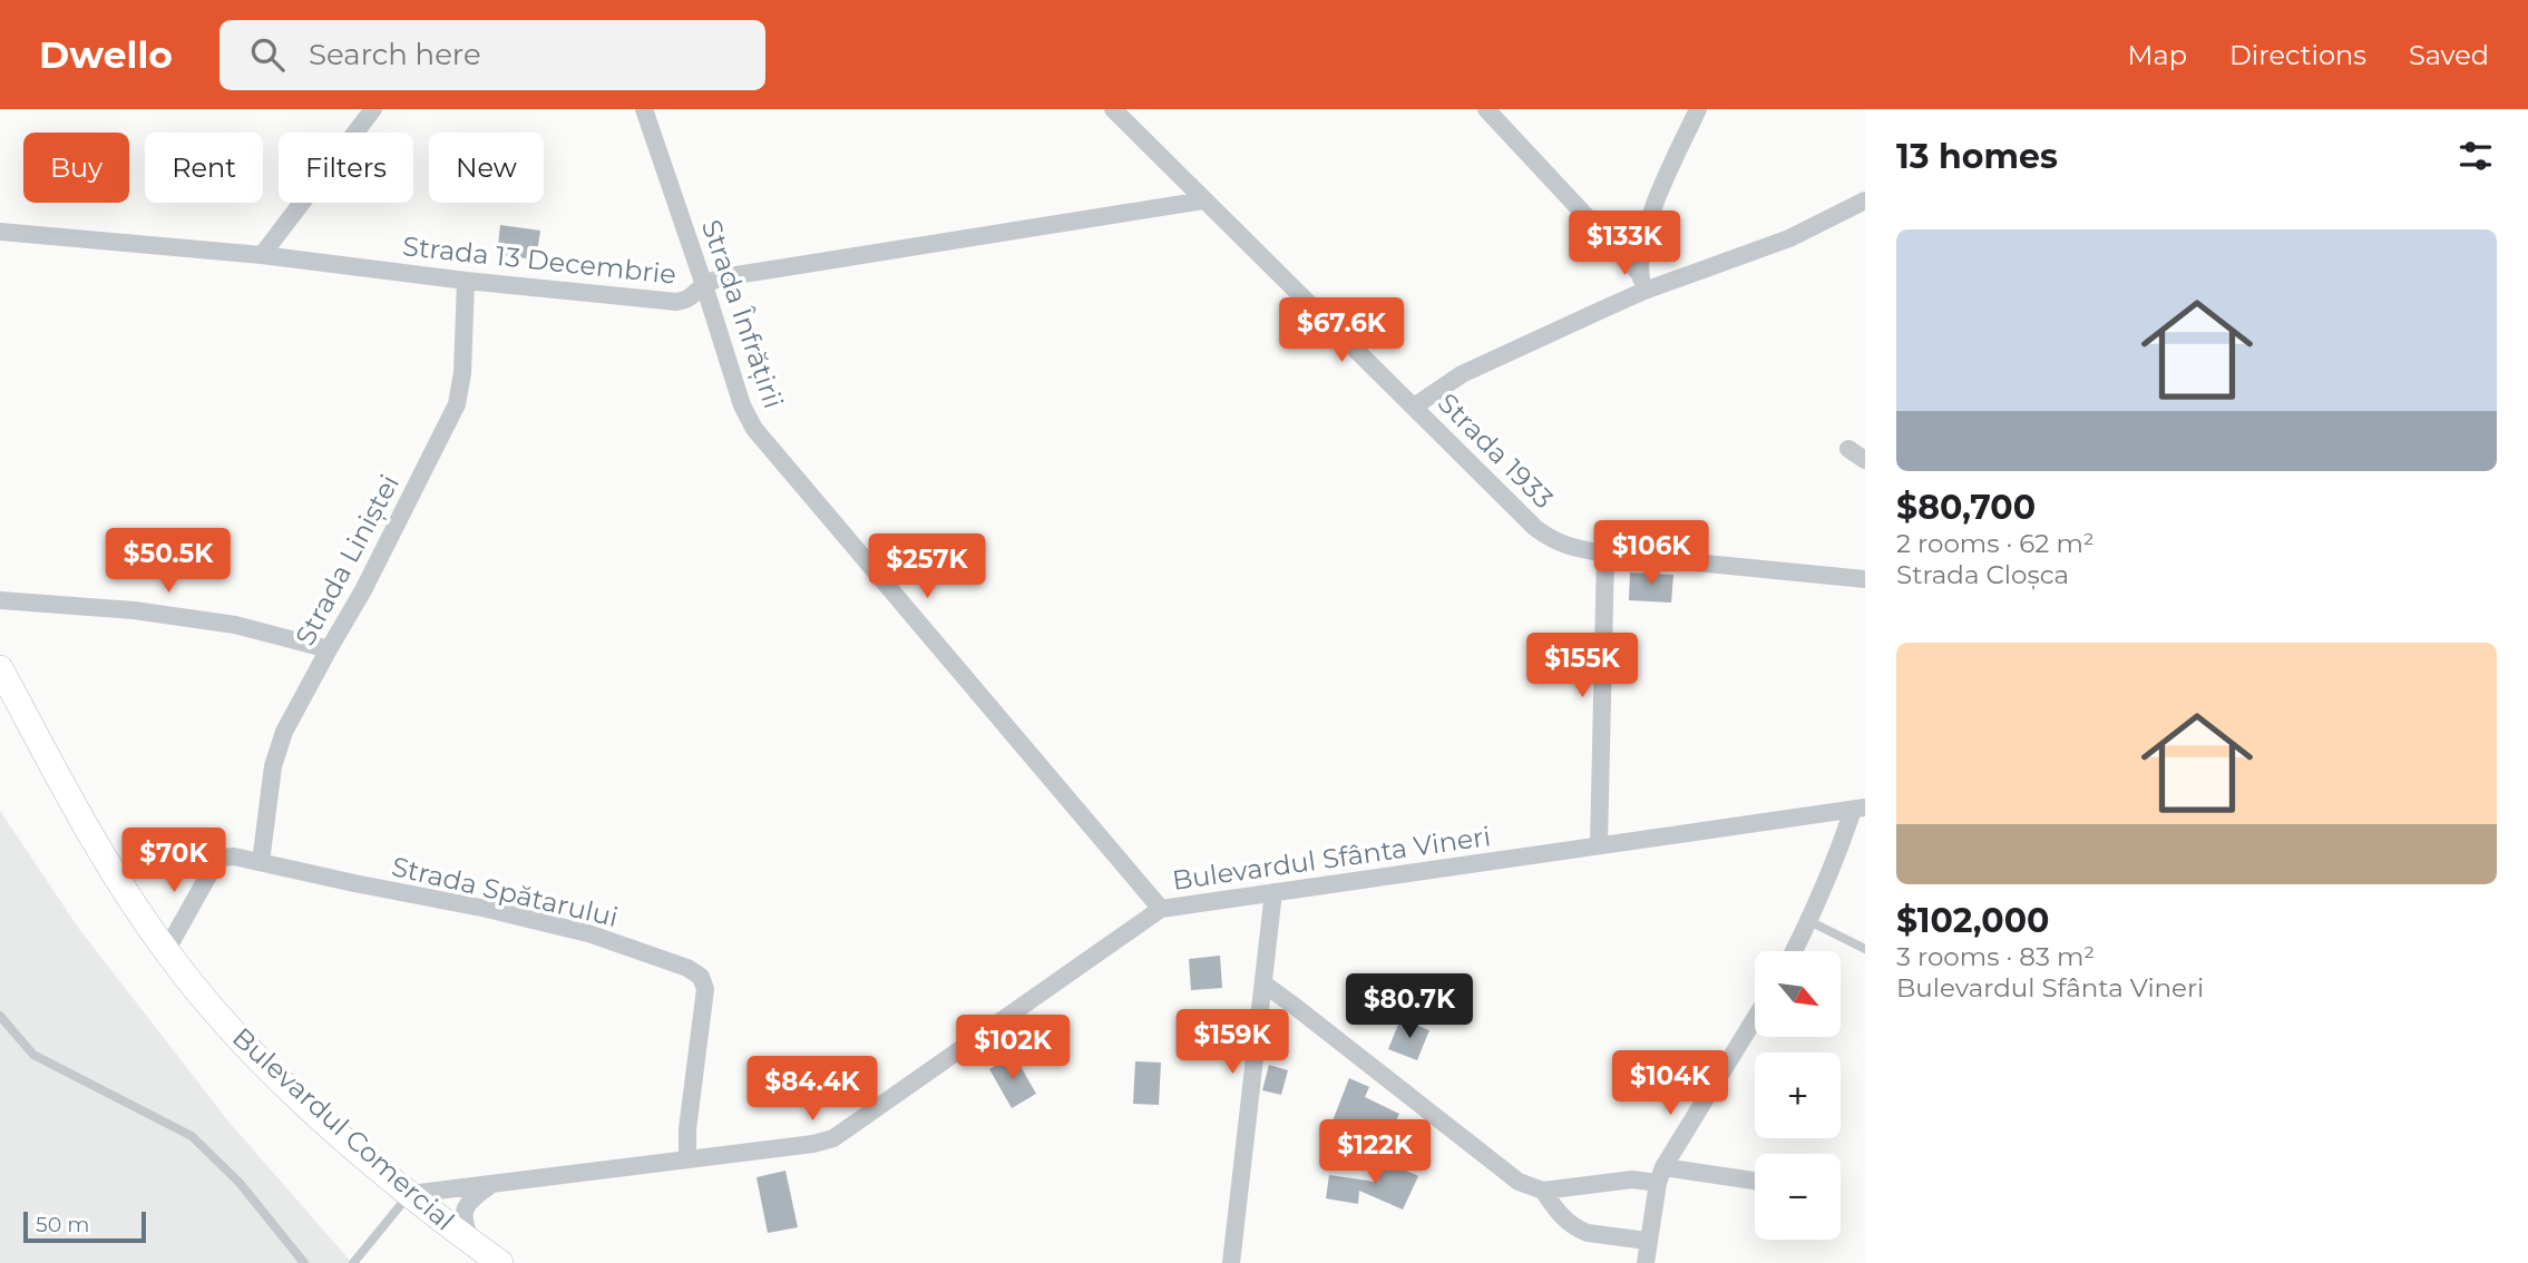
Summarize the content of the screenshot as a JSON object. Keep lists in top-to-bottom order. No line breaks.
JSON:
{"streets":{"main road":["Bulevardul Comercial"],"street":["Strada 13 Decembrie","Strada Înfrățirii","Strada 1933","Strada Liniștei","Bulevardul Sfânta Vineri","Strada Spătarului"]},"crossings":[["Strada 13 Decembrie","Strada Înfrățirii"],["Strada 13 Decembrie","Strada 1933"],["Strada 13 Decembrie","Strada Liniștei"],["Strada Înfrățirii","Bulevardul Sfânta Vineri"],["Strada Liniștei","Strada Spătarului"],["Bulevardul Sfânta Vineri","Strada Spătarului"],["Bulevardul Sfânta Vineri","Bulevardul Comercial"],["Strada Spătarului","Bulevardul Comercial"]],"scale_bar":"50 m","north":"bottom right","page":{"header":"Dwello","search":"Search here","nav":["Map","Directions","Saved"],"heading":"13 homes","chip":["Buy","Rent","Filters","New"],"list":[{"name":"$80,700","note":"2 rooms · 62 m² · Strada Cloșca"},{"name":"$102,000","note":"3 rooms · 83 m² · Bulevardul Sfânta Vineri"}],"price":["$133K","$67.6K","$106K","$50.5K","$257K","$155K","$70K","$80.7K","$159K","$102K","$104K","$84.4K","$122K"],"map_buttons":["+","−"],"scale":"50 m"}}
